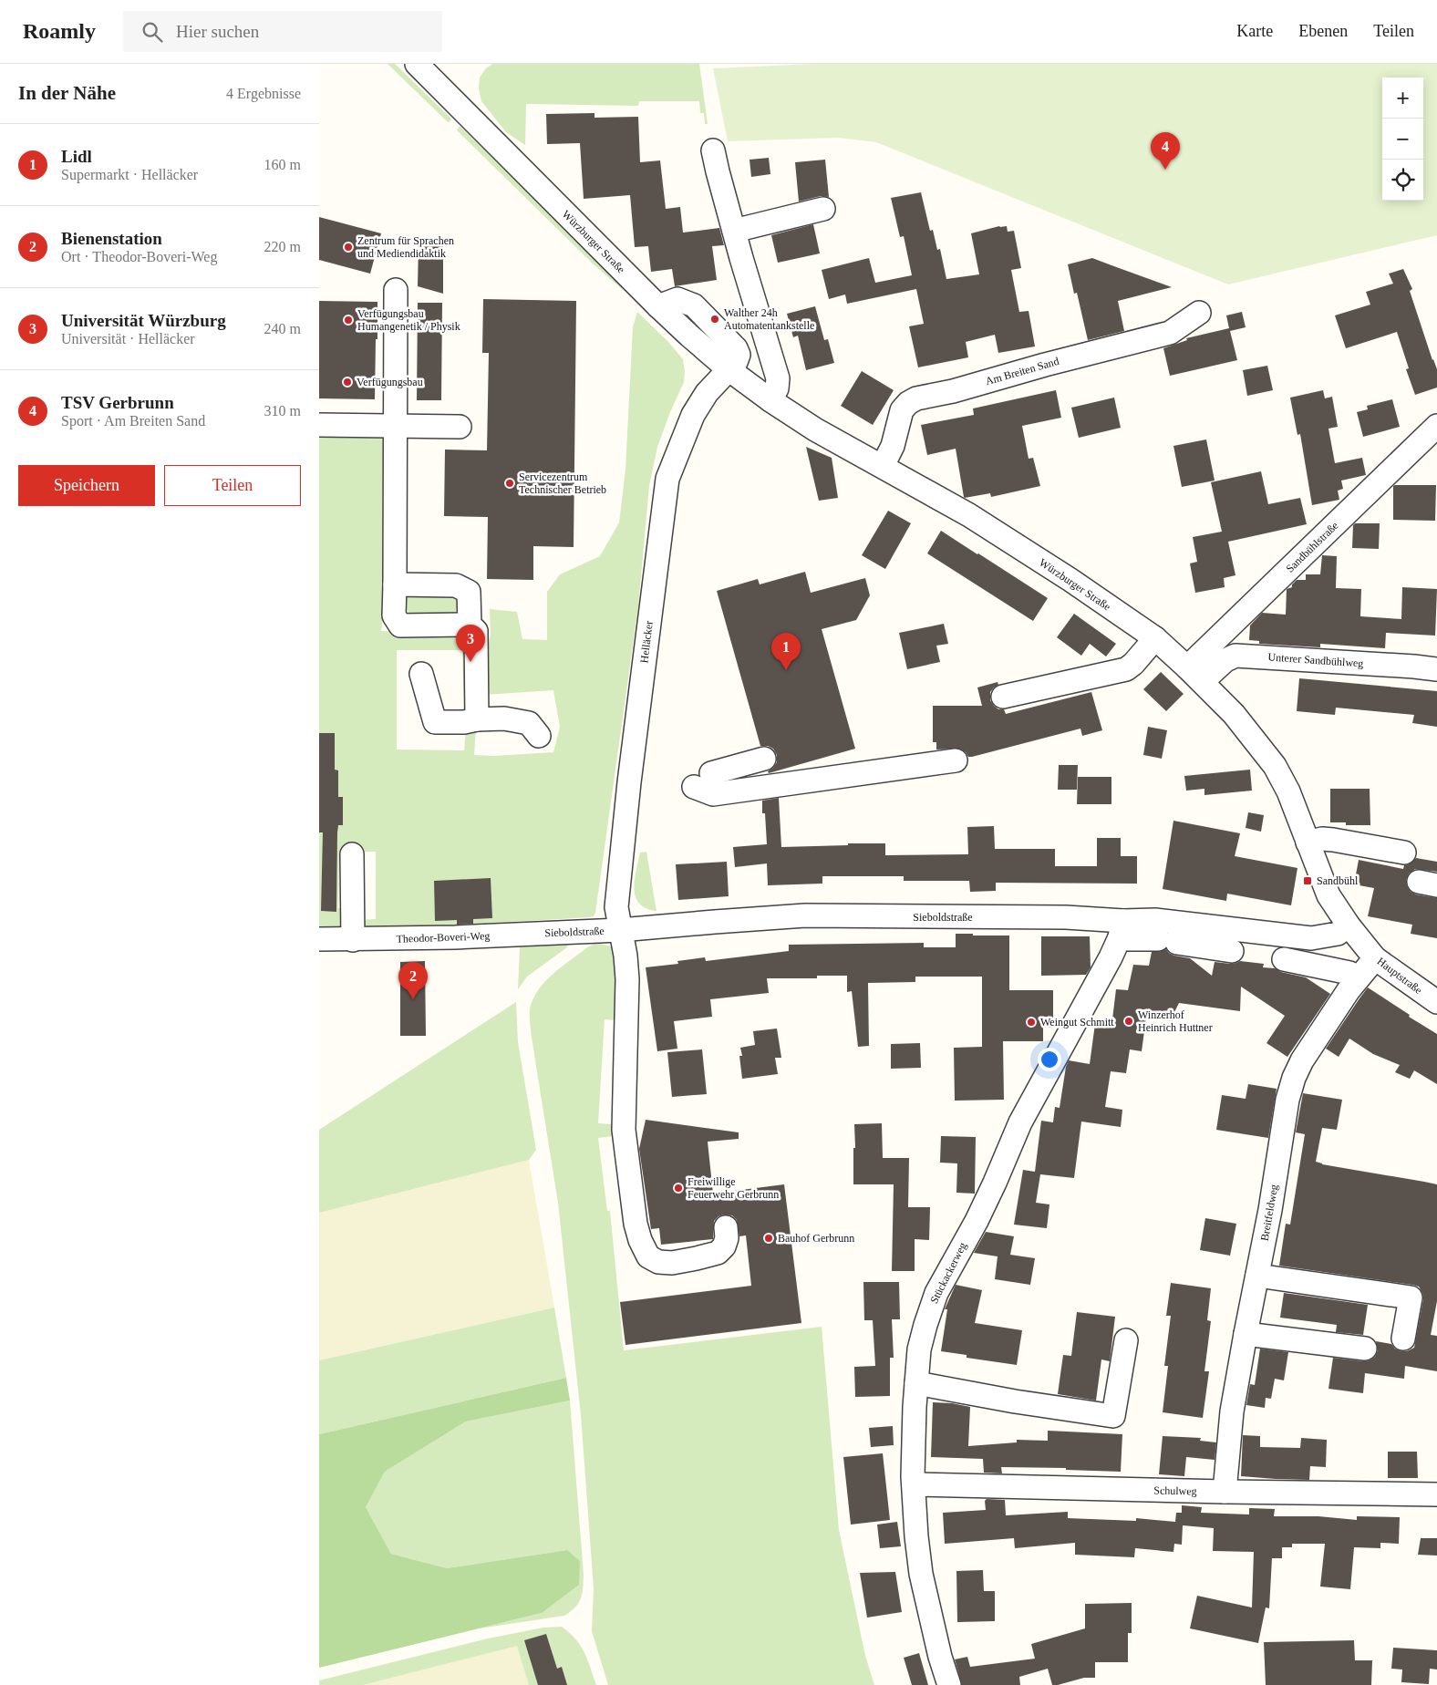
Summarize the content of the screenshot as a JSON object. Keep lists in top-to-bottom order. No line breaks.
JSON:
{"streets":{"street":["Würzburger Straße","Am Breiten Sand","Sandbühlstraße","Helläcker","Unterer Sandbühlweg","Sieboldstraße","Theodor-Boveri-Weg","Hauptstraße","Breitfeldweg","Stückackerweg","Schulweg"]},"crossings":[["Würzburger Straße","Am Breiten Sand"],["Würzburger Straße","Sandbühlstraße"],["Würzburger Straße","Helläcker"],["Würzburger Straße","Unterer Sandbühlweg"],["Würzburger Straße","Sieboldstraße"],["Würzburger Straße","Hauptstraße"],["Sandbühlstraße","Unterer Sandbühlweg"],["Helläcker","Sieboldstraße"],["Sieboldstraße","Theodor-Boveri-Weg"],["Sieboldstraße","Hauptstraße"],["Sieboldstraße","Stückackerweg"],["Hauptstraße","Breitfeldweg"],["Breitfeldweg","Schulweg"],["Stückackerweg","Schulweg"]],"places":{"other":["Zentrum für Sprachen und Mediendidaktik","Walther 24h Automatentankstelle","Verfügungsbau Humangenetik / Physik","Verfügungsbau","Servicezentrum Technischer Betrieb","Winzerhof Heinrich Huttner","Weingut Schmitt","Freiwillige Feuerwehr Gerbrunn","Bauhof Gerbrunn"],"transit":["Sandbühl"]},"page":{"header":"Roamly","search":"Hier suchen","nav":["Karte","Ebenen","Teilen"],"heading":["In der Nähe","4 Ergebnisse"],"map_buttons":["+","−"],"list":[{"mark":"1","name":"Lidl","note":"Supermarkt · Helläcker","value":"160 m"},{"mark":"2","name":"Bienenstation","note":"Ort · Theodor-Boveri-Weg","value":"220 m"},{"mark":"3","name":"Universität Würzburg","note":"Universität · Helläcker","value":"240 m"},{"mark":"4","name":"TSV Gerbrunn","note":"Sport · Am Breiten Sand","value":"310 m"}],"pins":["4","3","1","2"],"buttons":["Speichern","Teilen"]}}
